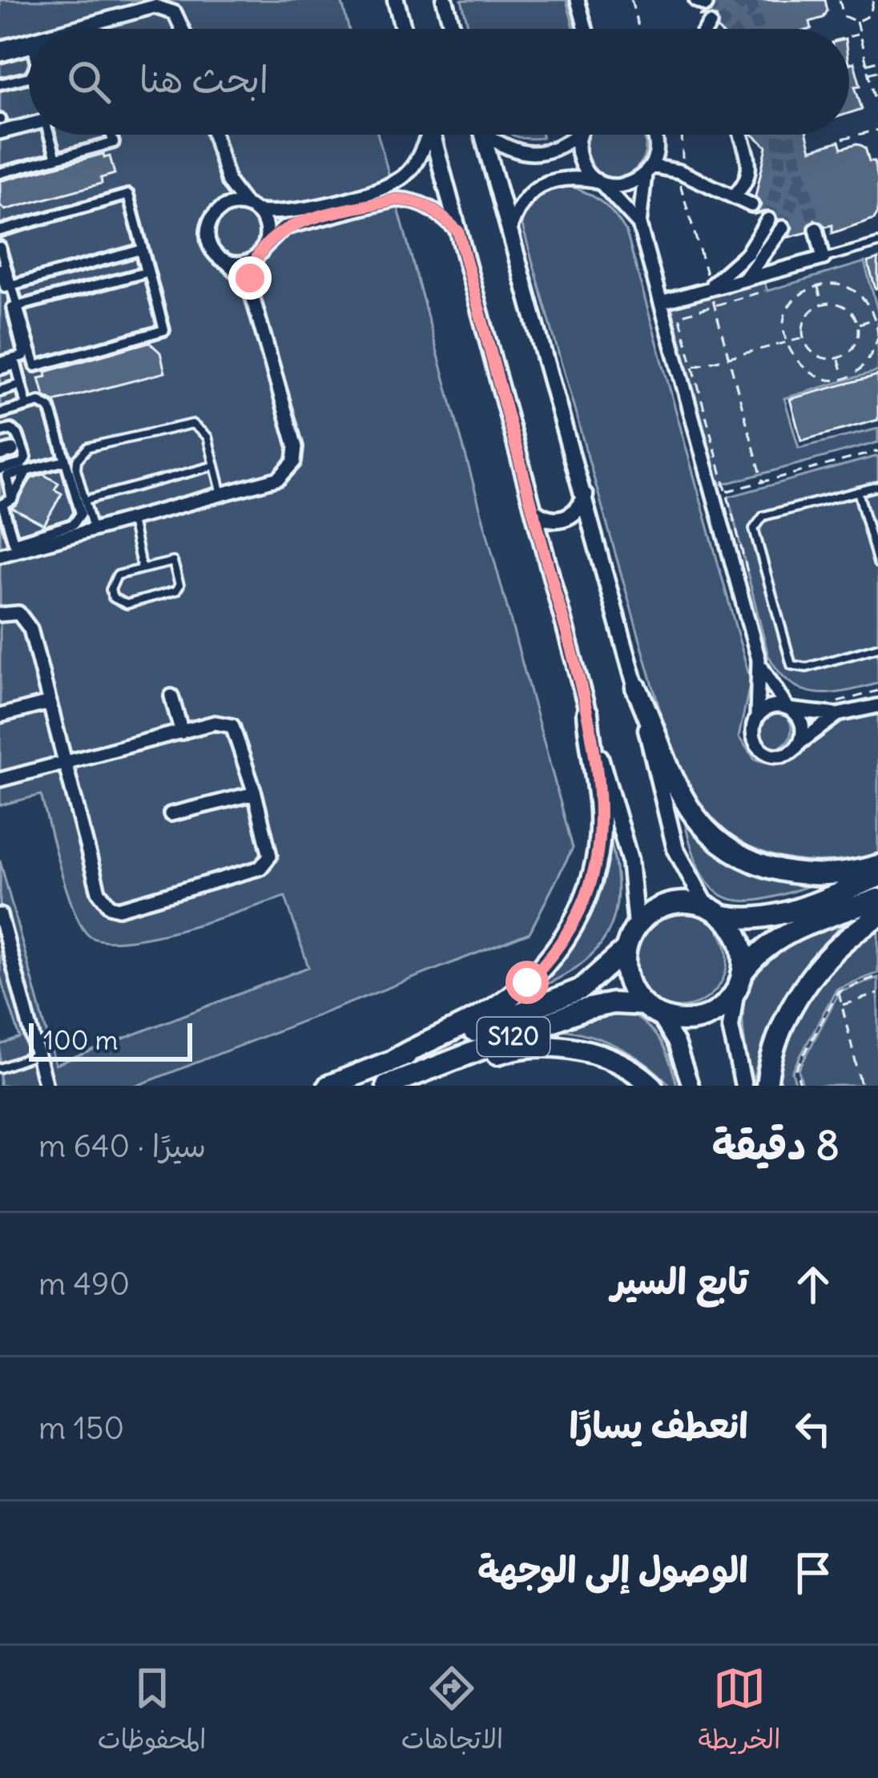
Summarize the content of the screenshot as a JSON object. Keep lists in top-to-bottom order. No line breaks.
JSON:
{"streets":{"main road":["S120"]},"scale_bar":"100 m","page":{"search":"ابحث هنا","scale":"100 m","heading":["8 دقيقة","سيرًا · 640 m"],"list":[["تابع السير","490 m"],["انعطف يسارًا","150 m"],"الوصول إلى الوجهة"],"nav":["الخريطة","الاتجاهات","المحفوظات"]}}
